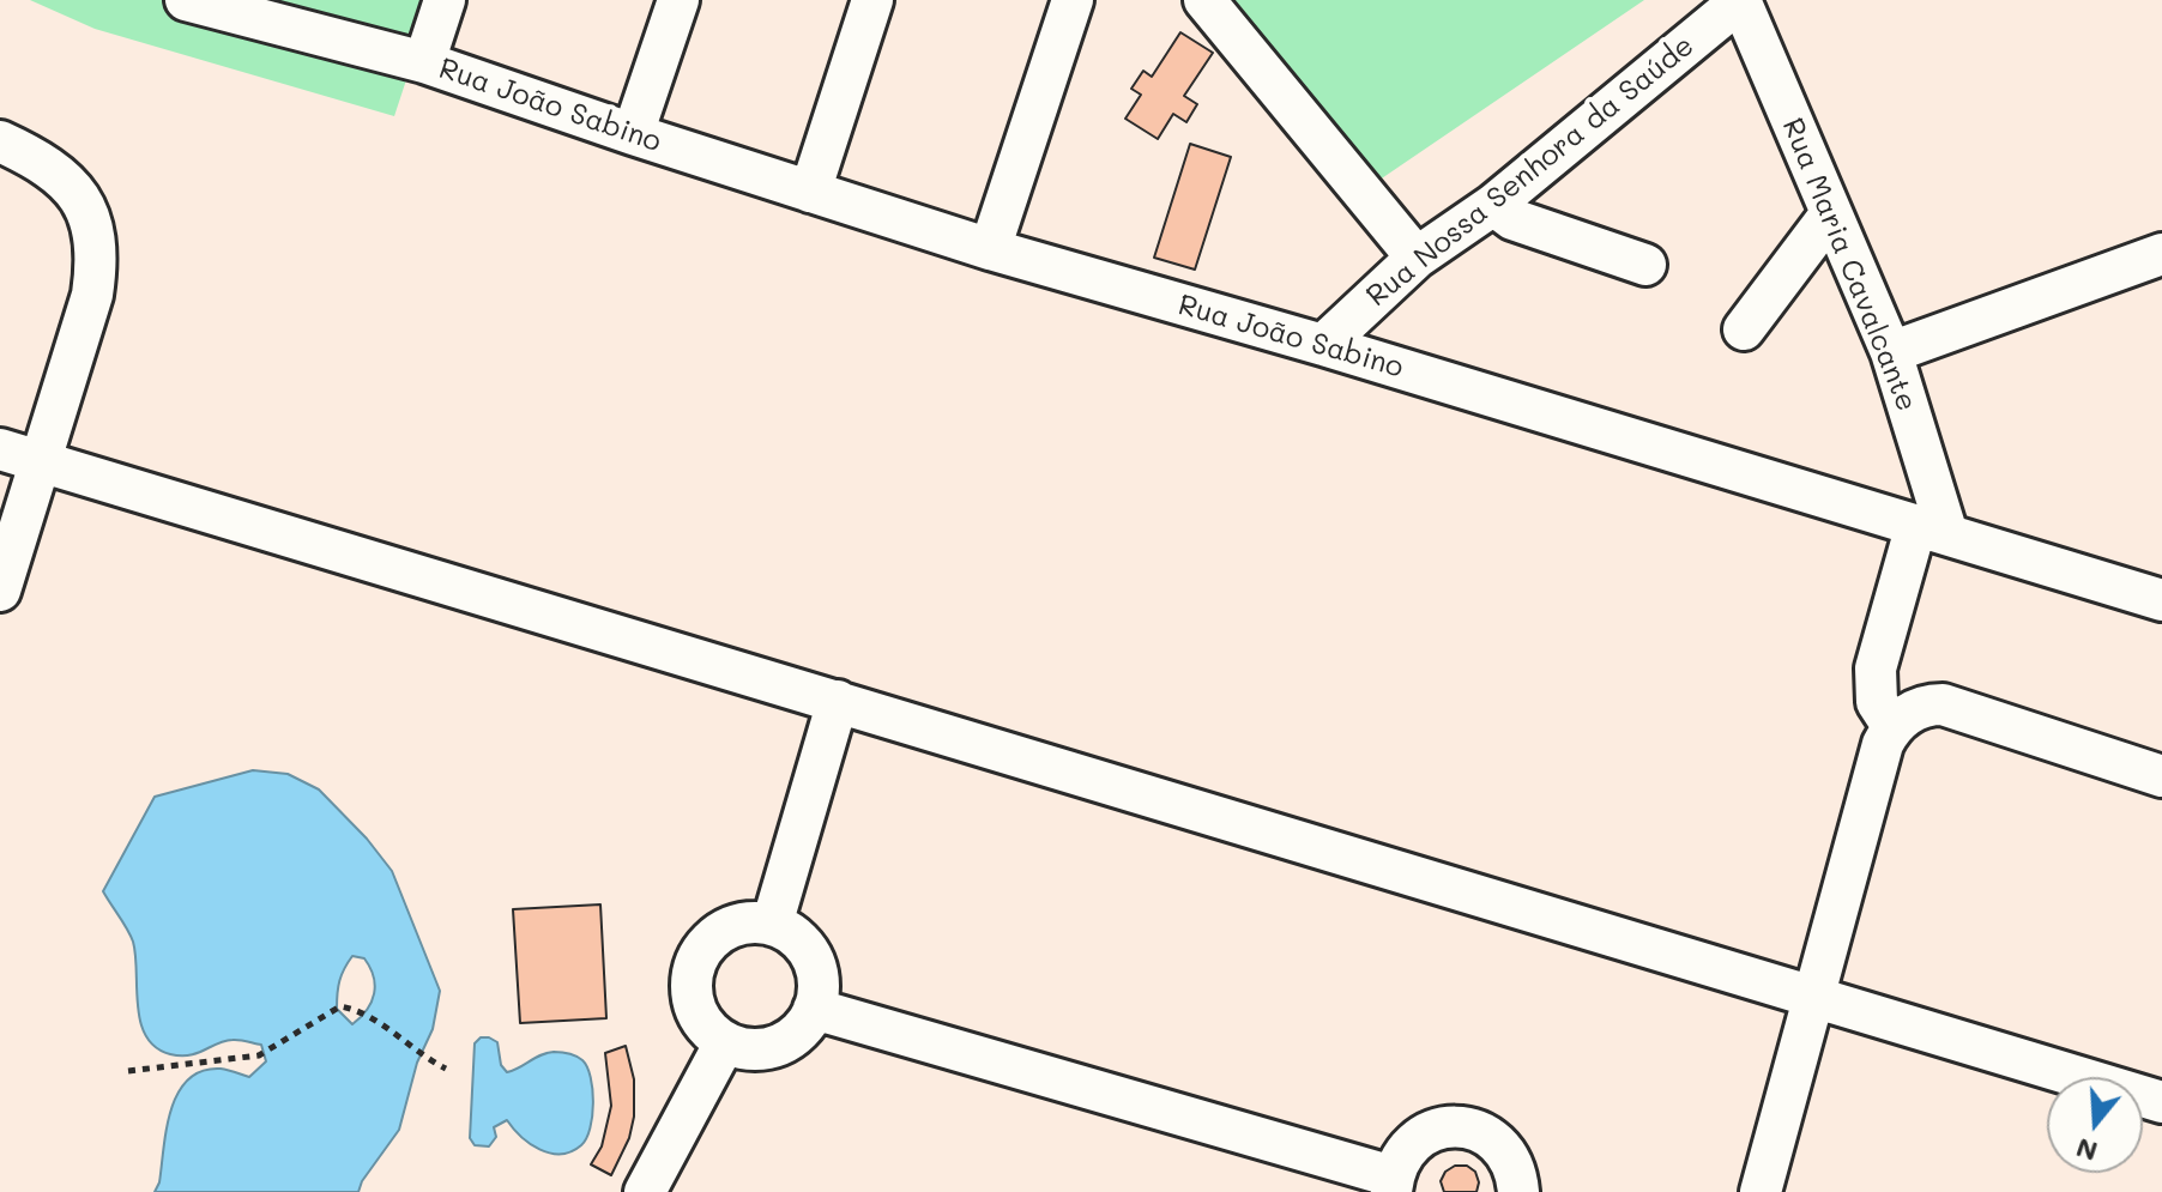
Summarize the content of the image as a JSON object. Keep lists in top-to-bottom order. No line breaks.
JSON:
{"streets":{"street":["Rua João Sabino","Rua Nossa Senhora da Saúde","Rua Maria Cavalcante"]},"crossings":[["Rua João Sabino","Rua Nossa Senhora da Saúde"],["Rua João Sabino","Rua Maria Cavalcante"],["Rua Nossa Senhora da Saúde","Rua Maria Cavalcante"]],"north":"bottom"}
